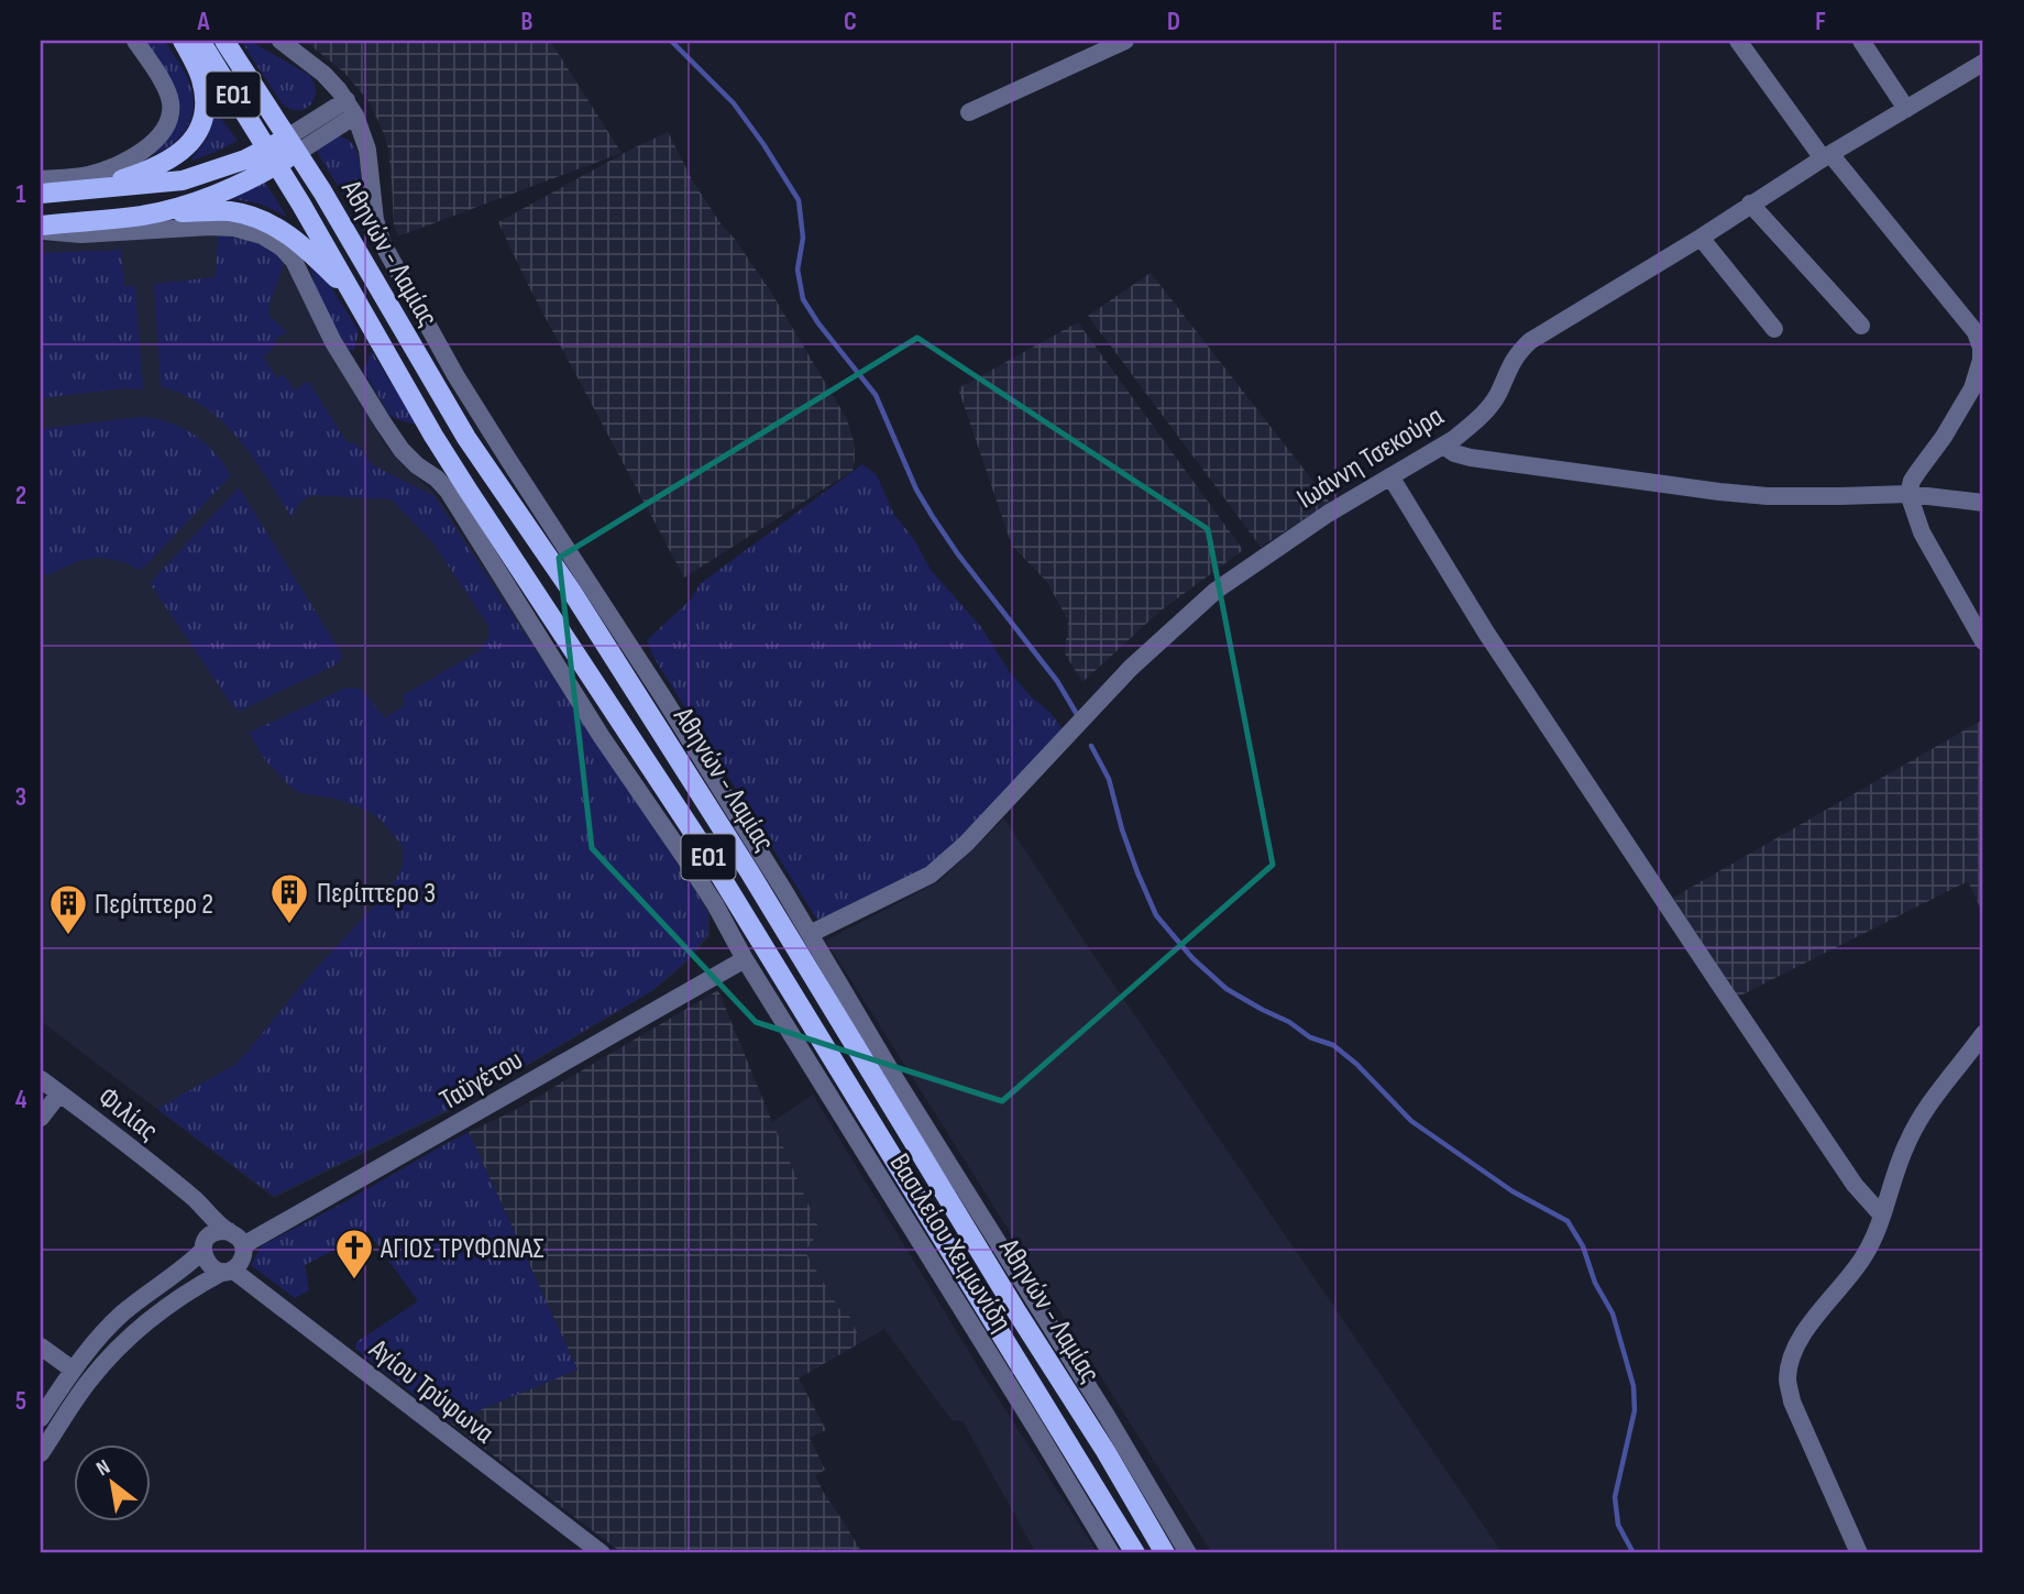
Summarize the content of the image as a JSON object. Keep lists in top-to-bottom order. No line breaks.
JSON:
{"streets":{"main road":["ΕΟ1","Αθηνών - Λαμίας"],"street":["Ιωάννη Τσεκούρα","Ταϋγέτου","Φιλίας","Βασιλείου Χειμωνίδη","Αγίου Τρύφωνα"]},"crossings":[["Ταϋγέτου","Φιλίας"],["Ταϋγέτου","Βασιλείου Χειμωνίδη"],["Ταϋγέτου","Αγίου Τρύφωνα"],["Φιλίας","Αγίου Τρύφωνα"]],"places":{"building":["Περίπτερο 3","Περίπτερο 2"],"church":["ΑΓΙΟΣ ΤΡΥΦΩΝΑΣ"]},"north":"top left","grid":{"columns":["A","B","C","D","E","F"],"rows":["1","2","3","4","5"]}}
